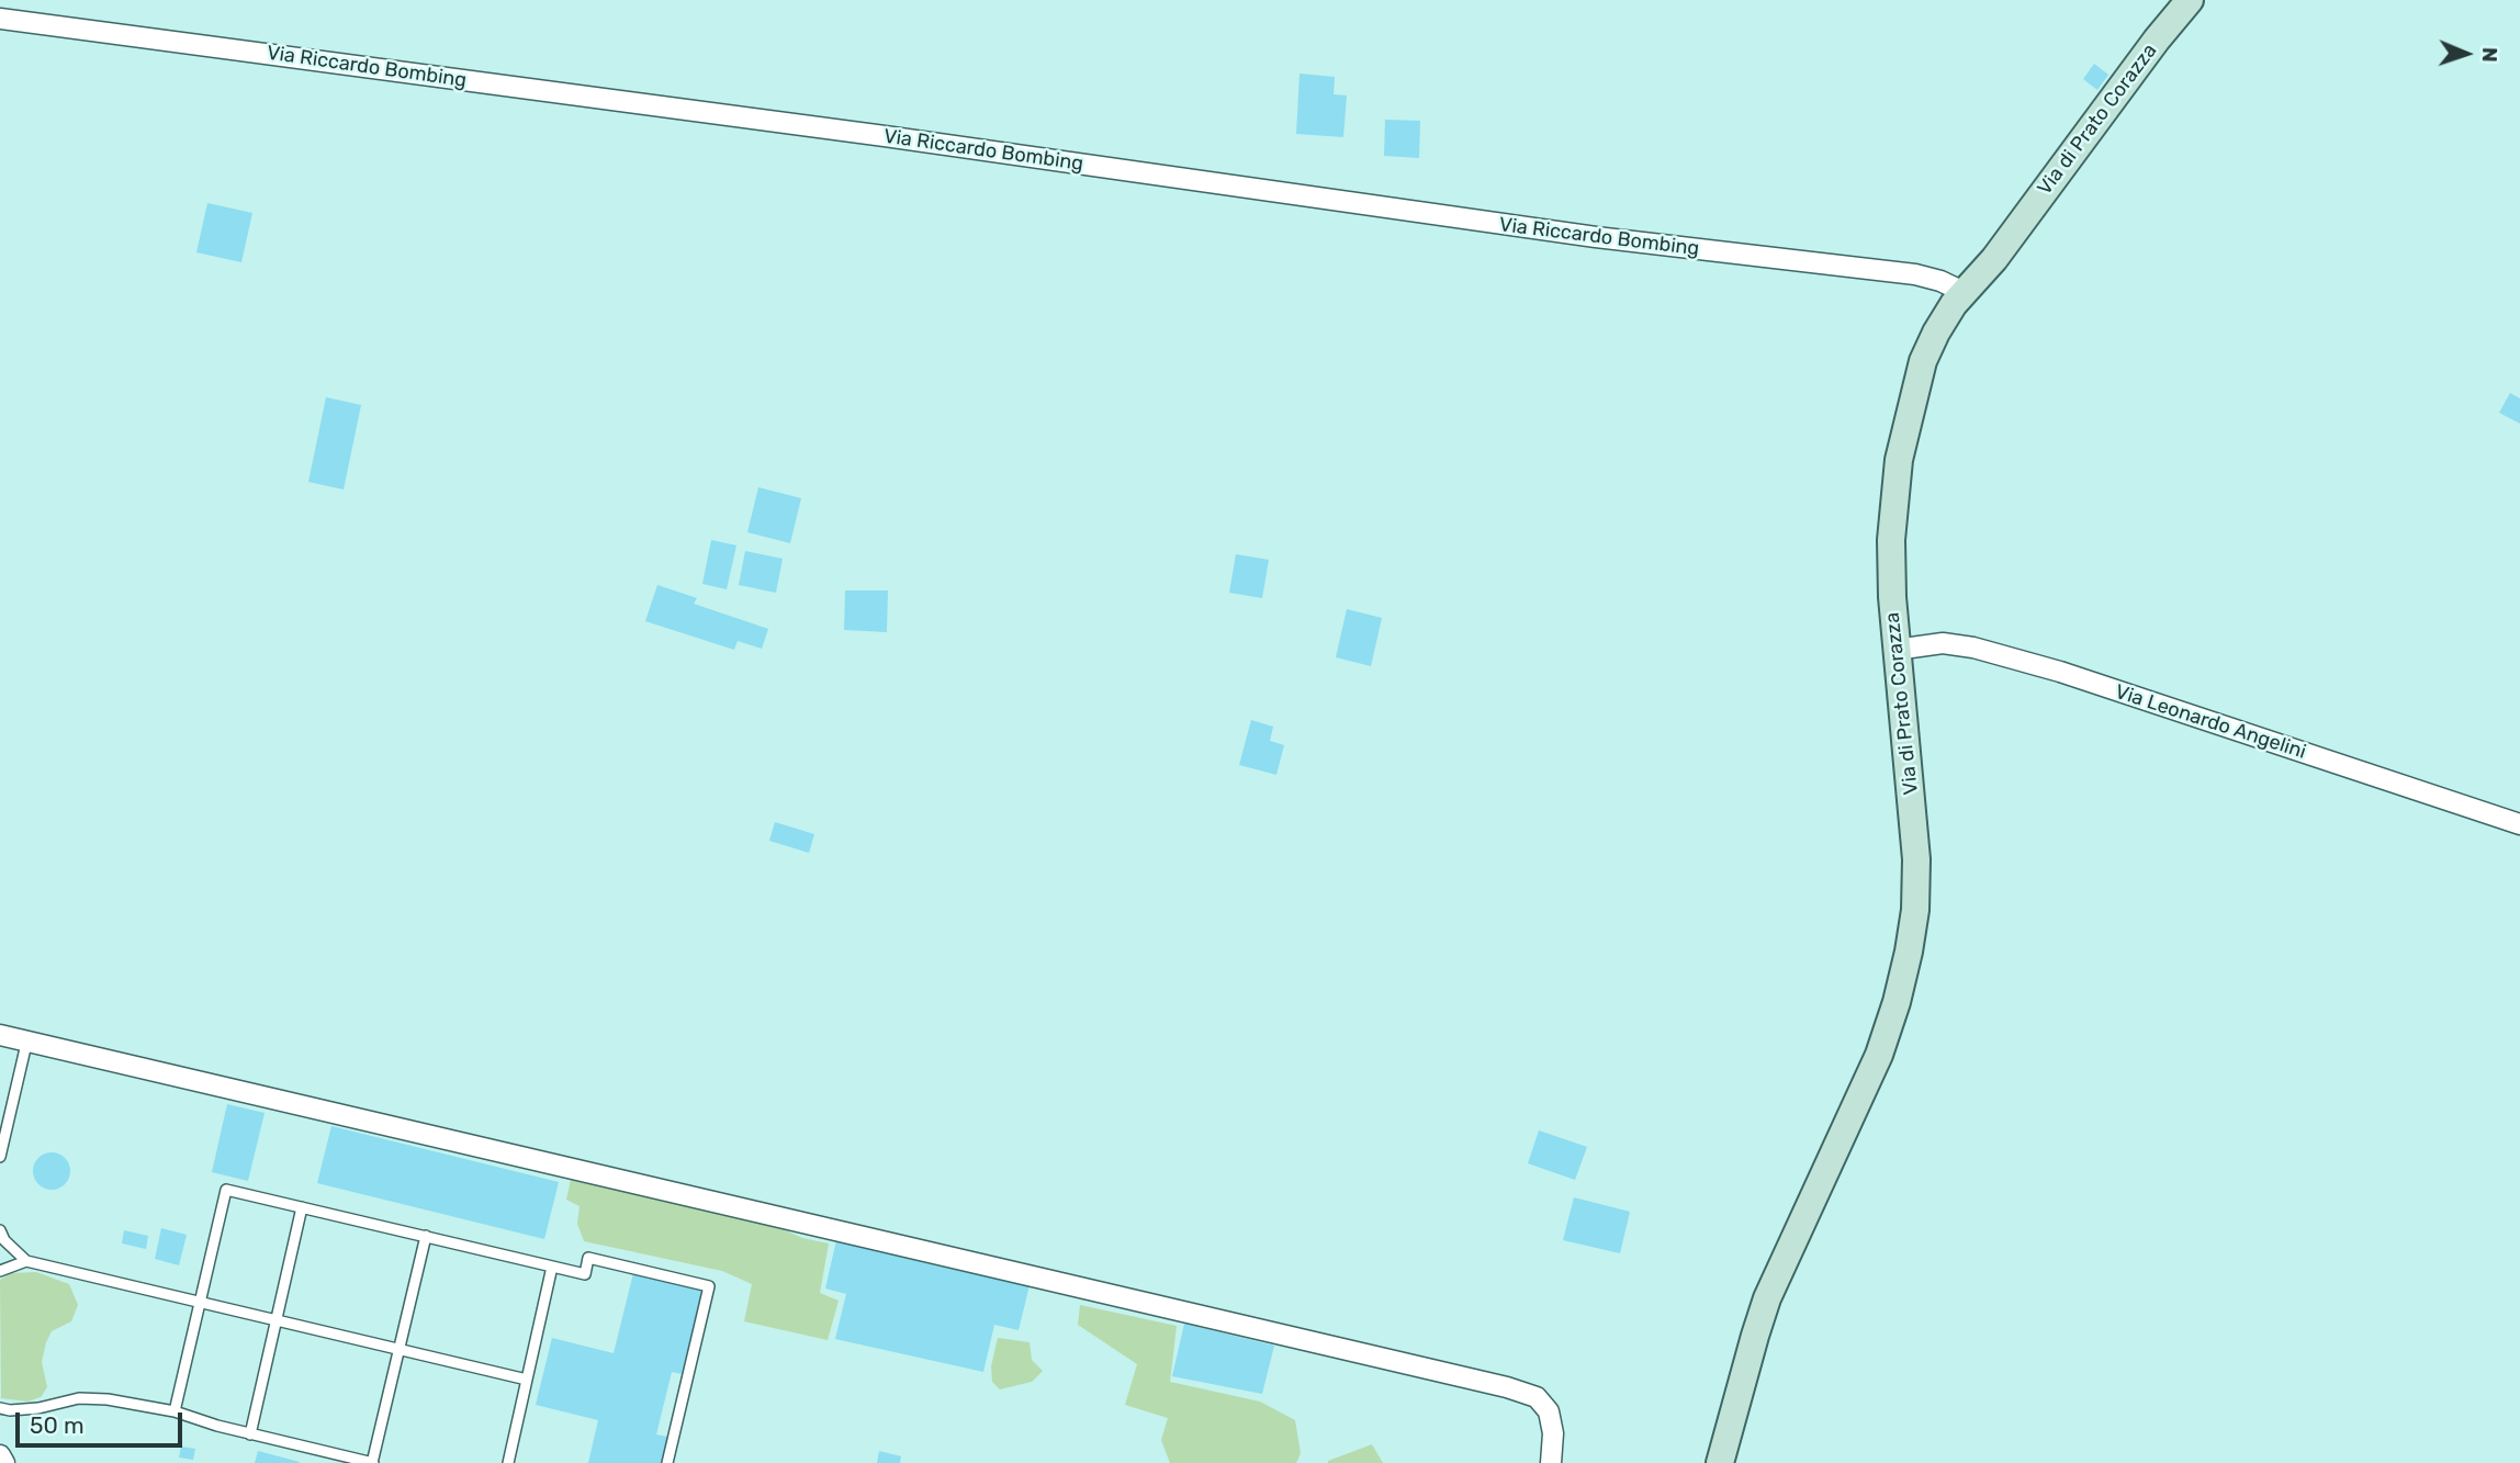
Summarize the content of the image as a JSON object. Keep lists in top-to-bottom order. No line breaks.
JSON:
{"streets":{"street":["Via Riccardo Bombing","Via di Prato Corazza","Via Leonardo Angelini"]},"crossings":[["Via Riccardo Bombing","Via di Prato Corazza"],["Via di Prato Corazza","Via Leonardo Angelini"]],"scale_bar":"50 m","north":"right"}
